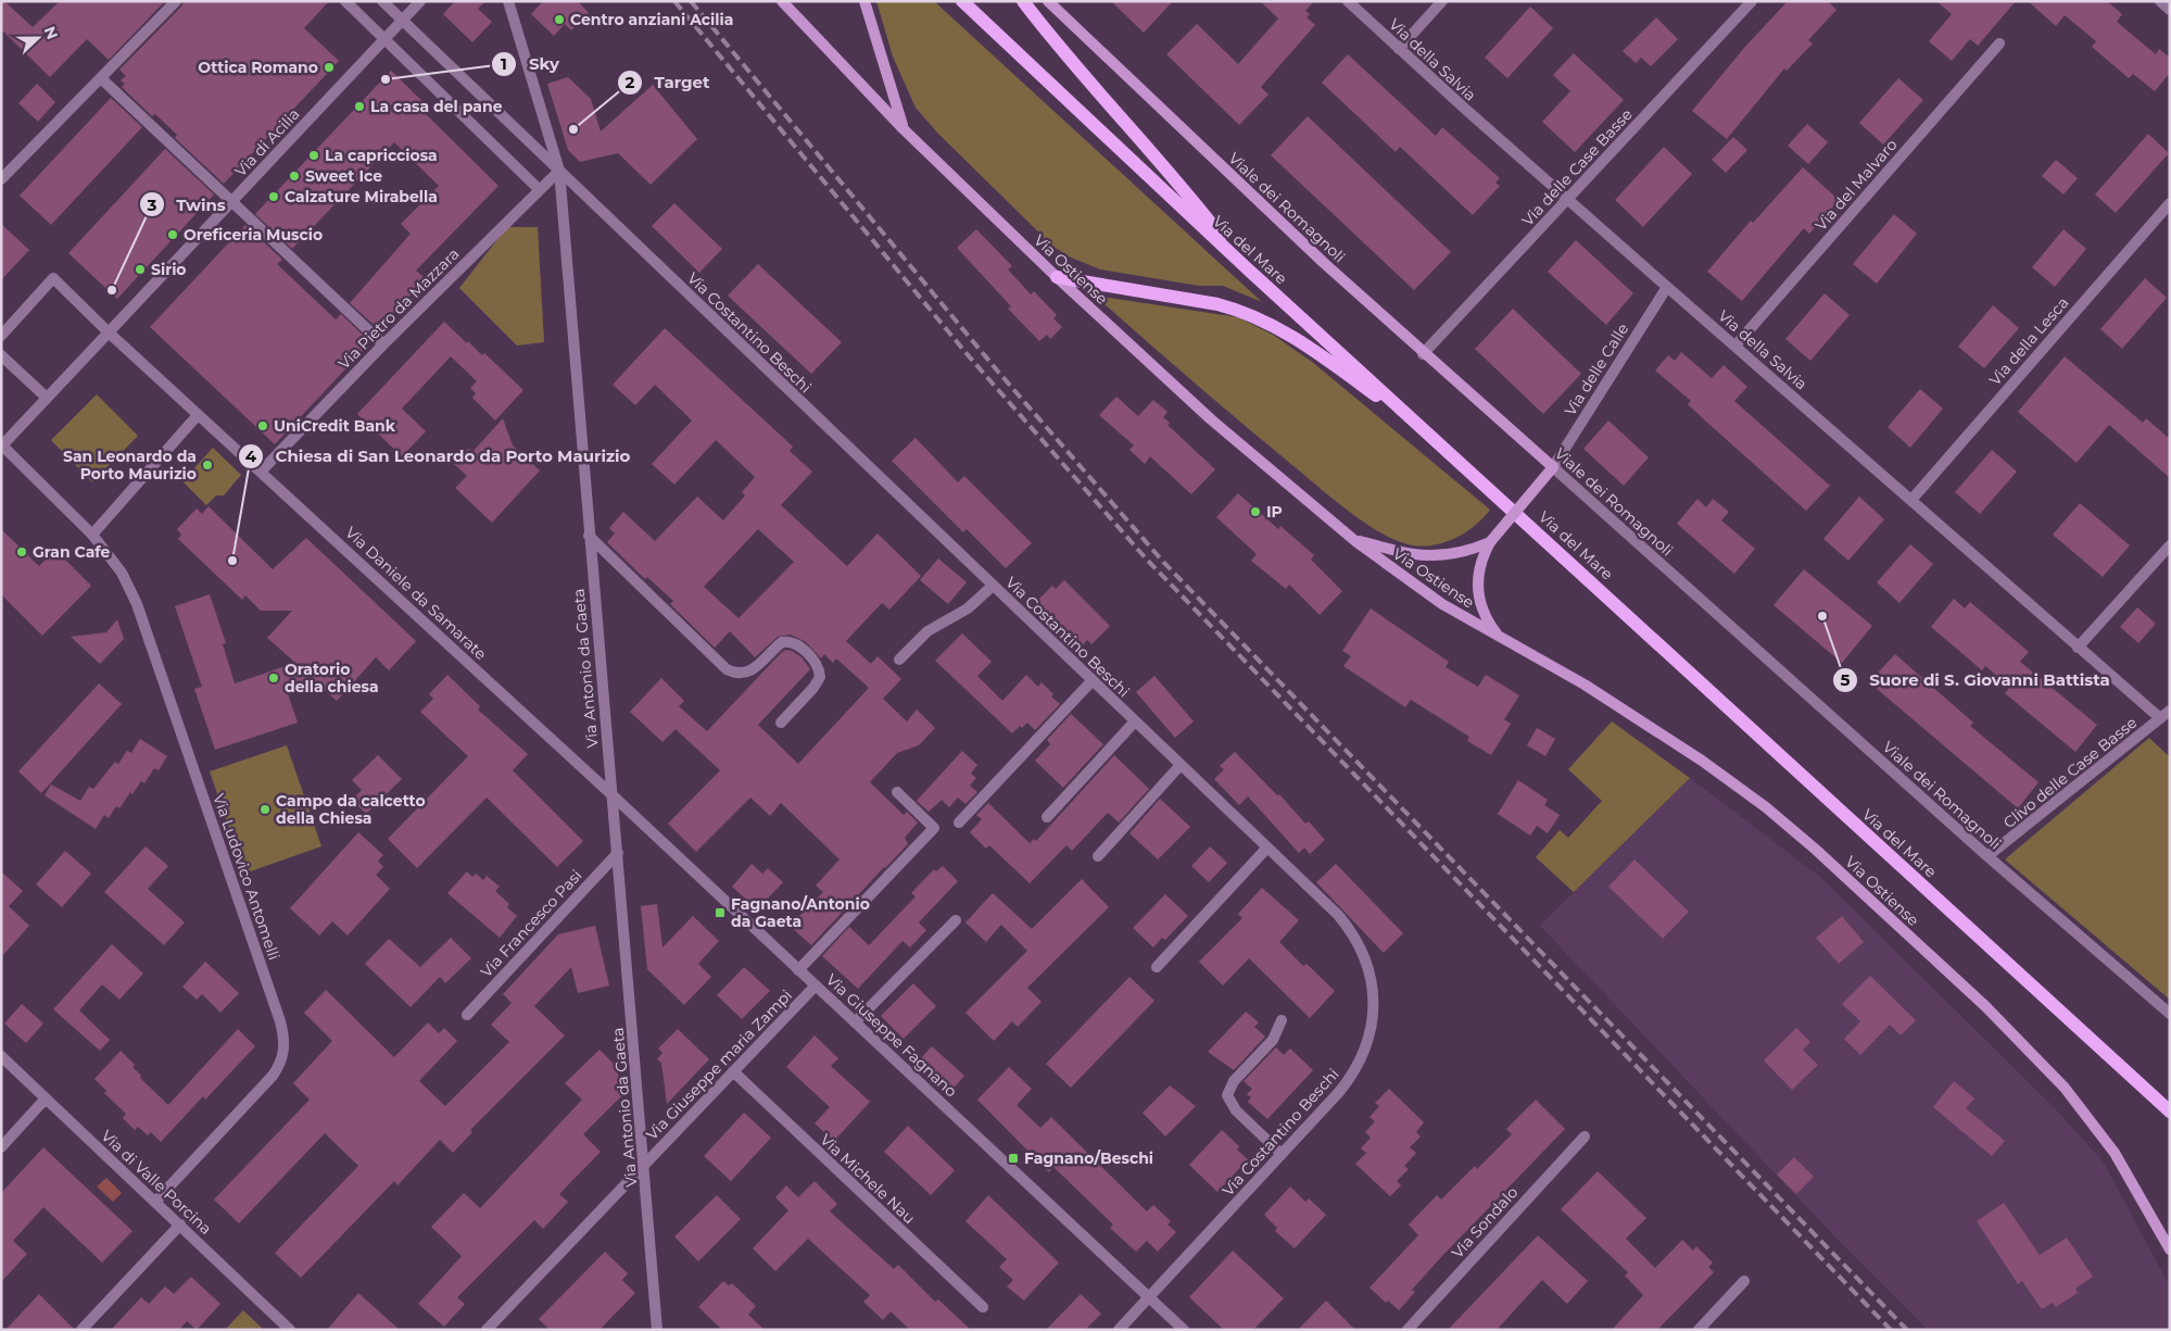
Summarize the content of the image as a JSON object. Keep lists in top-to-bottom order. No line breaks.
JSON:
{"streets":{"main road":["Viale dei Romagnoli","Via del Mare","Via Ostiense"],"street":["Via della Salvia","Via di Acilia","Via delle Case Basse","Via del Malvaro","Via Pietro da Mazzara","Via Costantino Beschi","Via della Lesca","Via delle Calle","Via Daniele da Samarate","Via Antonio da Gaeta","Clivo delle Case Basse","Via Ludovico Antomelli","Via Francesco Pasi","Via Giuseppe Fagnano","Via Giuseppe maria Zampi","Via Michele Nau","Via di Valle Porcina","Via Sondalo"]},"crossings":[["Via della Salvia","Via delle Case Basse"],["Via della Salvia","Via del Malvaro"],["Via della Salvia","Via della Lesca"],["Via della Salvia","Via delle Calle"],["Via della Salvia","Clivo delle Case Basse"],["Via di Acilia","Via Costantino Beschi"],["Via di Acilia","Via Daniele da Samarate"],["Via di Acilia","Via Ludovico Antomelli"],["Via delle Case Basse","Viale dei Romagnoli"],["Viale dei Romagnoli","Via Ostiense"],["Viale dei Romagnoli","Via delle Calle"],["Viale dei Romagnoli","Clivo delle Case Basse"],["Via Ostiense","Via delle Calle"],["Via Pietro da Mazzara","Via Costantino Beschi"],["Via Pietro da Mazzara","Via Daniele da Samarate"],["Via Pietro da Mazzara","Via Antonio da Gaeta"],["Via Costantino Beschi","Via Antonio da Gaeta"],["Via Costantino Beschi","Via Giuseppe Fagnano"],["Via Daniele da Samarate","Via Antonio da Gaeta"],["Via Daniele da Samarate","Via Giuseppe Fagnano"],["Via Antonio da Gaeta","Via Francesco Pasi"],["Via Antonio da Gaeta","Via Giuseppe Fagnano"],["Via Antonio da Gaeta","Via Giuseppe maria Zampi"],["Via Ludovico Antomelli","Via di Valle Porcina"],["Via Giuseppe Fagnano","Via Giuseppe maria Zampi"],["Via Giuseppe maria Zampi","Via Michele Nau"]],"places":{"other":["Centro anziani Acilia","Ottica Romano","Sky","La casa del pane","Target","La capricciosa","Sweet Ice","Calzature Mirabella","Oreficeria Muscio","Sirio","Twins","UniCredit Bank","San Leonardo da Porto Maurizio","IP","Gran Cafe","Chiesa di San Leonardo da Porto Maurizio","Suore di S. Giovanni Battista","Oratorio della chiesa","Campo da calcetto della Chiesa"],"transit":["Fagnano/Antonio da Gaeta","Fagnano/Beschi"]},"north":"right"}
